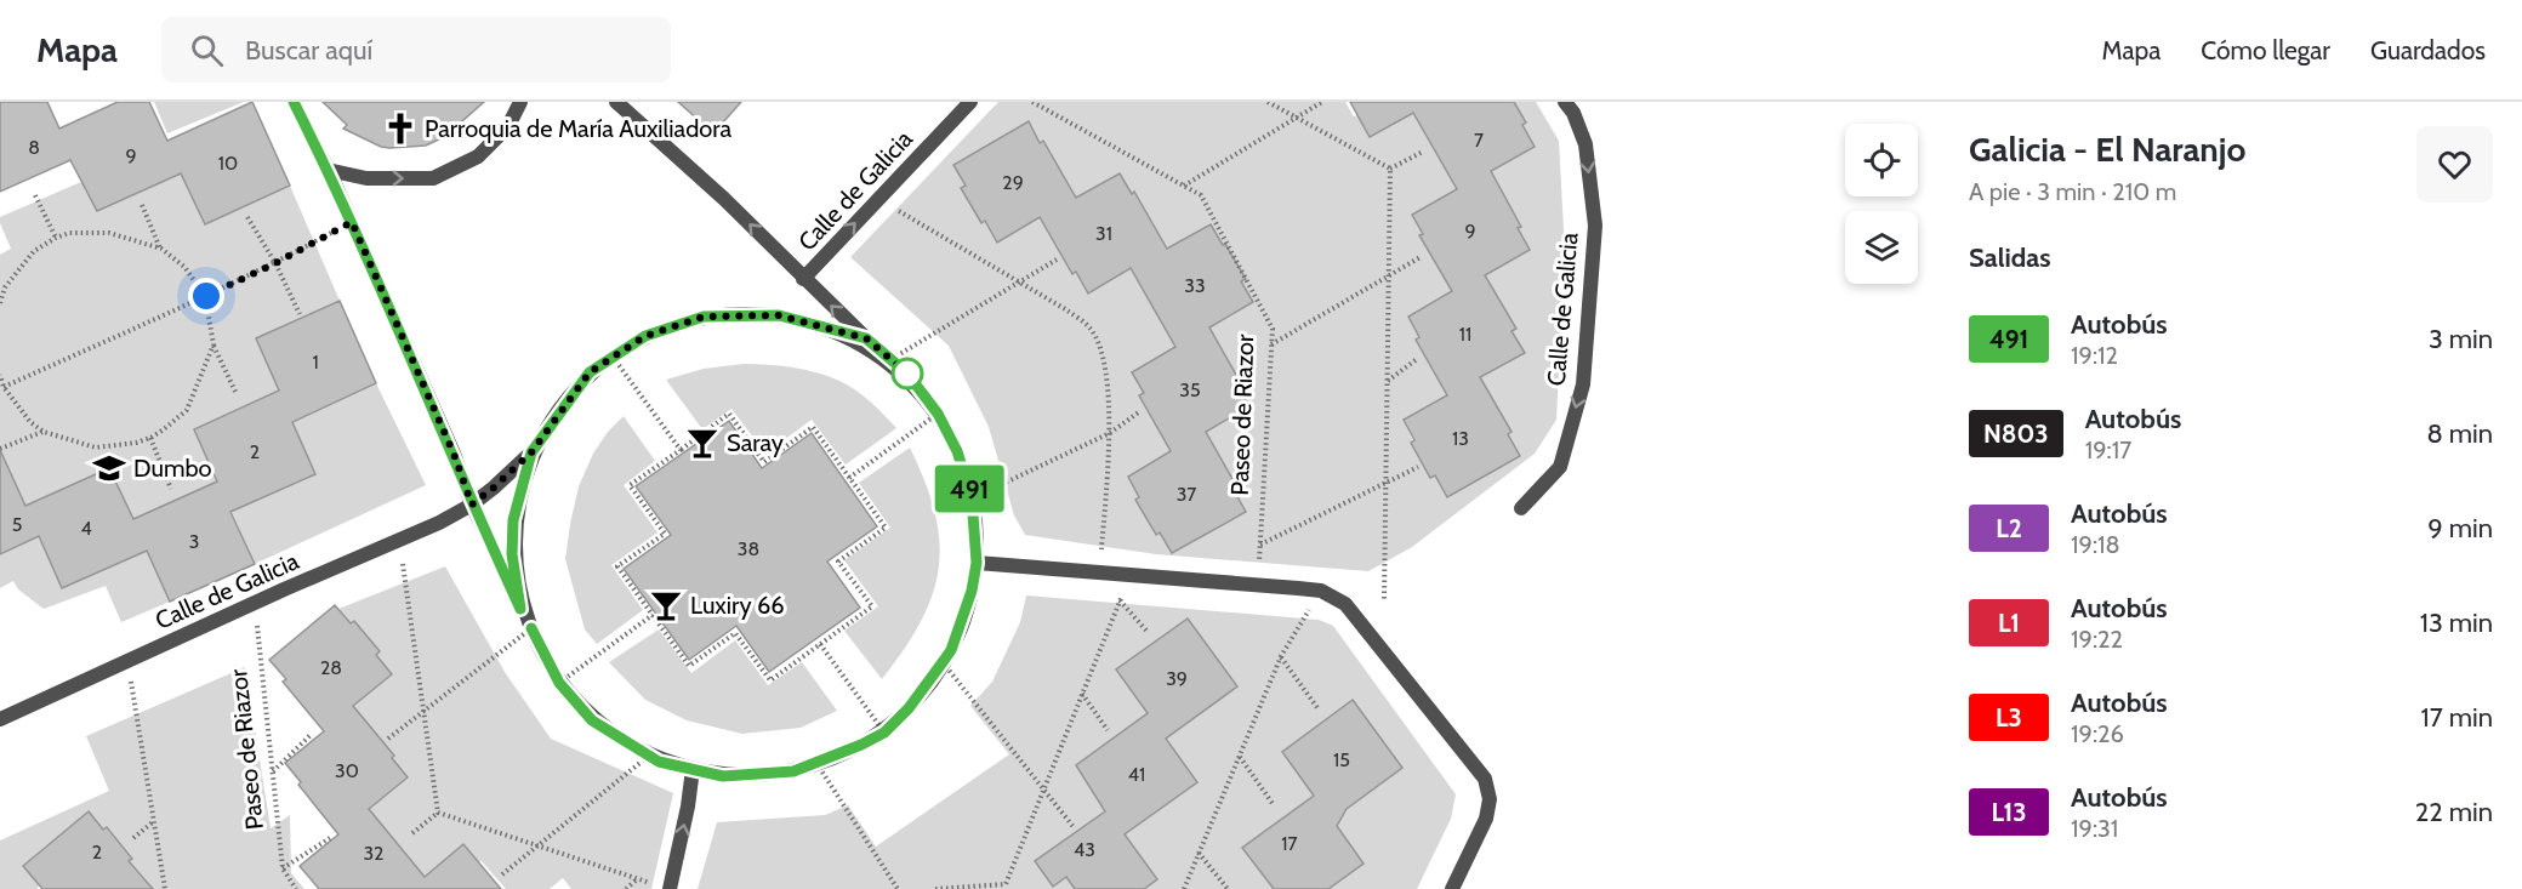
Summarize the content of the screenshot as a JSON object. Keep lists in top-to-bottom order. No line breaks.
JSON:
{"streets":{"street":["Calle de Galicia"],"path":["Paseo de Riazor"]},"crossings":[["Calle de Galicia","Paseo de Riazor"]],"places":{"church":["Parroquia de María Auxiliadora"],"bar":["Saray","Luxiry 66"],"school or university":["Dumbo"]},"lines":["bus line 491"],"house_numbers":["7","8","9","10","29","9","31","33","11","1","35","13","2","37","5","4","3","38","28","39","15","30","41","17","43","2","32"],"page":{"header":"Mapa","search":"Buscar aquí","nav":["Mapa","Cómo llegar","Guardados"],"on_map":"491","heading":[["Galicia - El Naranjo","A pie · 3 min · 210 m"],"Salidas"],"list":[{"mark":"491","name":"Autobús","note":"19:12","value":"3 min"},{"mark":"N803","name":"Autobús","note":"19:17","value":"8 min"},{"mark":"L2","name":"Autobús","note":"19:18","value":"9 min"},{"mark":"L1","name":"Autobús","note":"19:22","value":"13 min"},{"mark":"L3","name":"Autobús","note":"19:26","value":"17 min"},{"mark":"L13","name":"Autobús","note":"19:31","value":"22 min"}]}}
